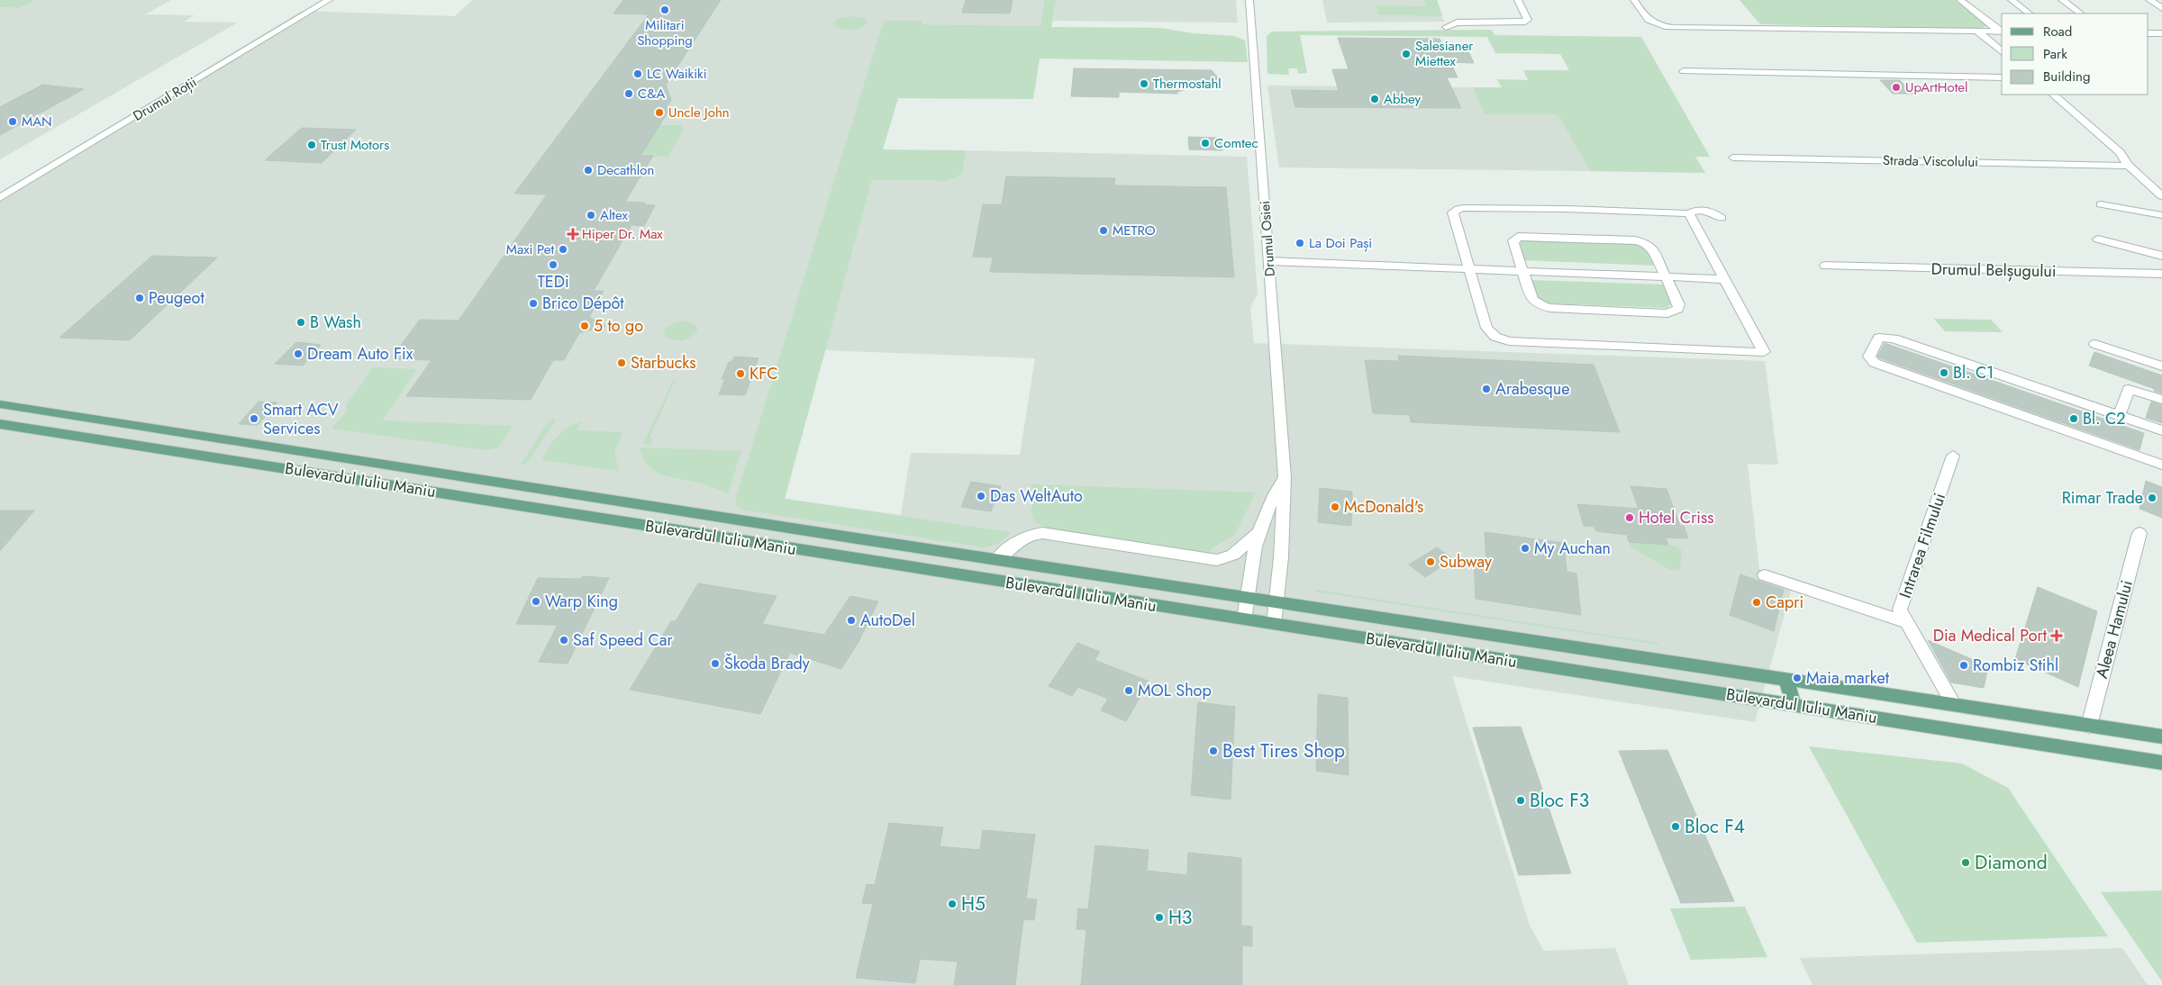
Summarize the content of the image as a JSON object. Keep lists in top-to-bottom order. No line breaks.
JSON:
{"streets":{"main road":["Bulevardul Iuliu Maniu"],"street":["Drumul Roții","Strada Viscolului","Drumul Osiei","Drumul Belșugului","Intrarea Filmului","Aleea Hamului"]},"crossings":[["Drumul Osiei","Bulevardul Iuliu Maniu"],["Bulevardul Iuliu Maniu","Intrarea Filmului"],["Bulevardul Iuliu Maniu","Aleea Hamului"]],"places":{"other":["Militari Shopping","Salesianer Miettex","LC Waikiki","Thermostahl","UpArtHotel","C&A","Abbey","Uncle John","MAN","Comtec","Trust Motors","Decathlon","Altex","METRO","La Doi Pași","Maxi Pet","TEDi","Peugeot","Brico Dépôt","B Wash","5 to go","Dream Auto Fix","Starbucks","Bl. C1","KFC","Arabesque","Smart ACV Services","Bl. C2","Das WeltAuto","Rimar Trade","McDonald's","Hotel Criss","My Auchan","Subway","Warp King","Capri","AutoDel","Saf Speed Car","Škoda Brady","Rombiz Stihl","Maia market","MOL Shop","Best Tires Shop","Bloc F3","Bloc F4","Diamond","H5","H3"],"health":["Hiper Dr. Max","Dia Medical Port"]},"legend":["Road","Park","Building"]}
